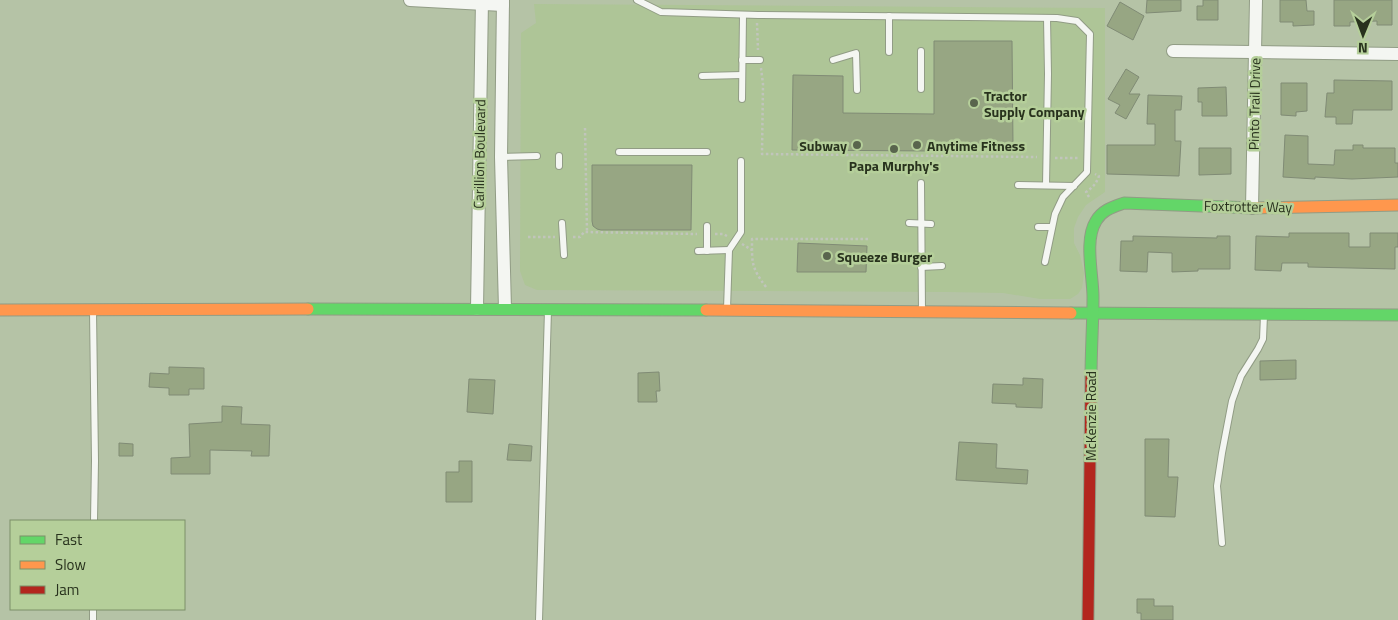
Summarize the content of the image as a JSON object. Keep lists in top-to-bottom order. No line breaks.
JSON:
{"streets":{"main road":["Foxtrotter Way","McKenzie Road"],"street":["Pinto Trail Drive","Carillion Boulevard"]},"crossings":[["Pinto Trail Drive","Foxtrotter Way"],["Foxtrotter Way","McKenzie Road"]],"places":["Tractor Supply Company","Subway","Anytime Fitness","Papa Murphy's","Squeeze Burger"],"legend":["Fast","Slow","Jam"],"north":"bottom"}
